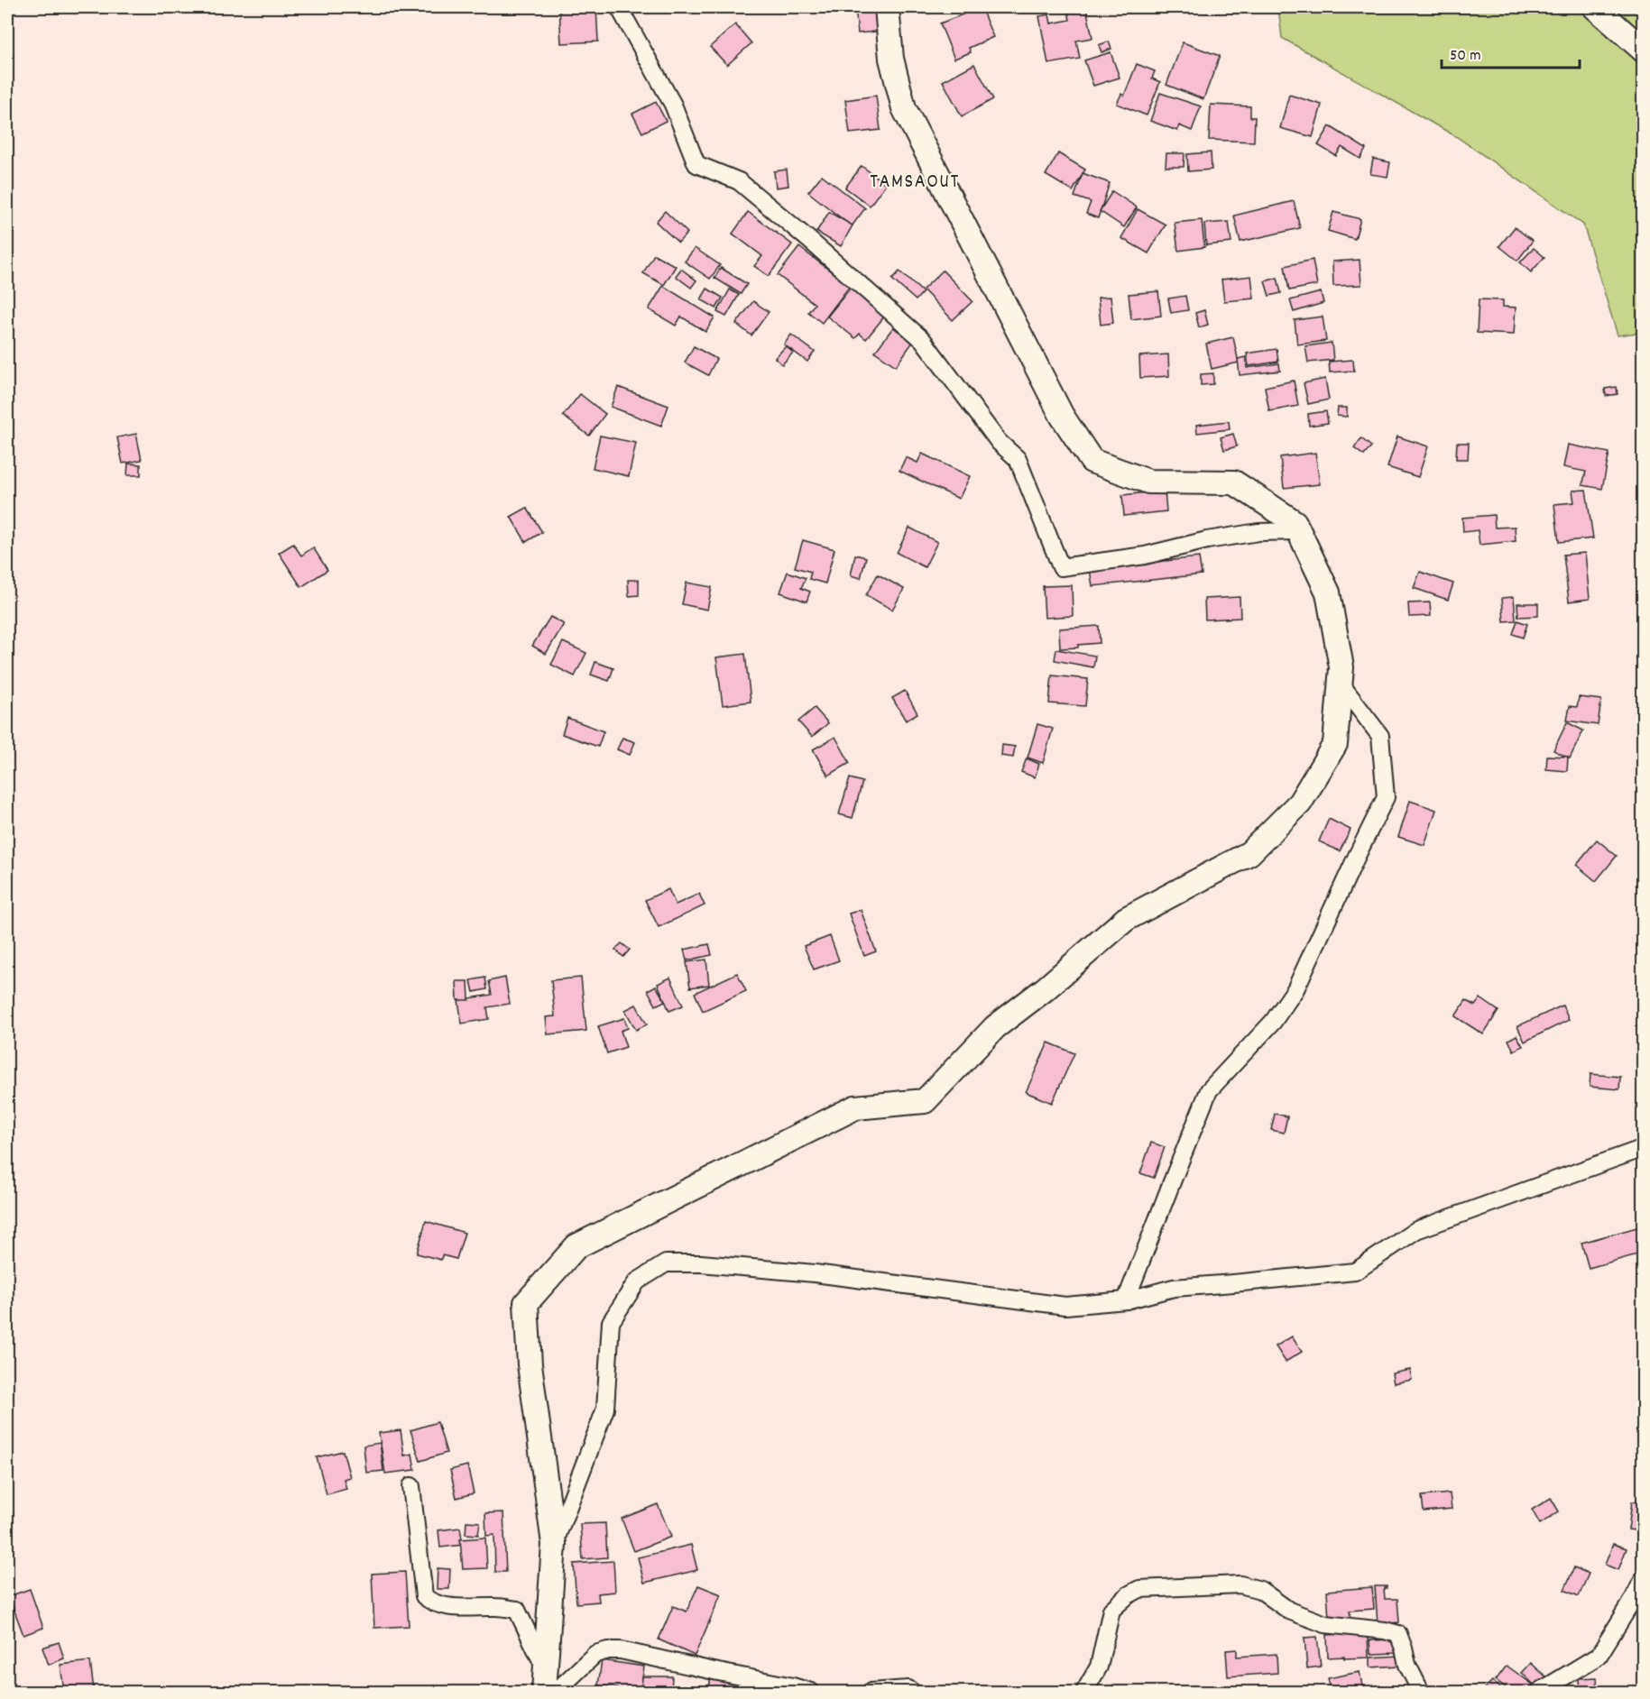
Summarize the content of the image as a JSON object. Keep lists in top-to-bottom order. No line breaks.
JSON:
{"districts":["TAMSAOUT"],"scale_bar":"50 m"}
